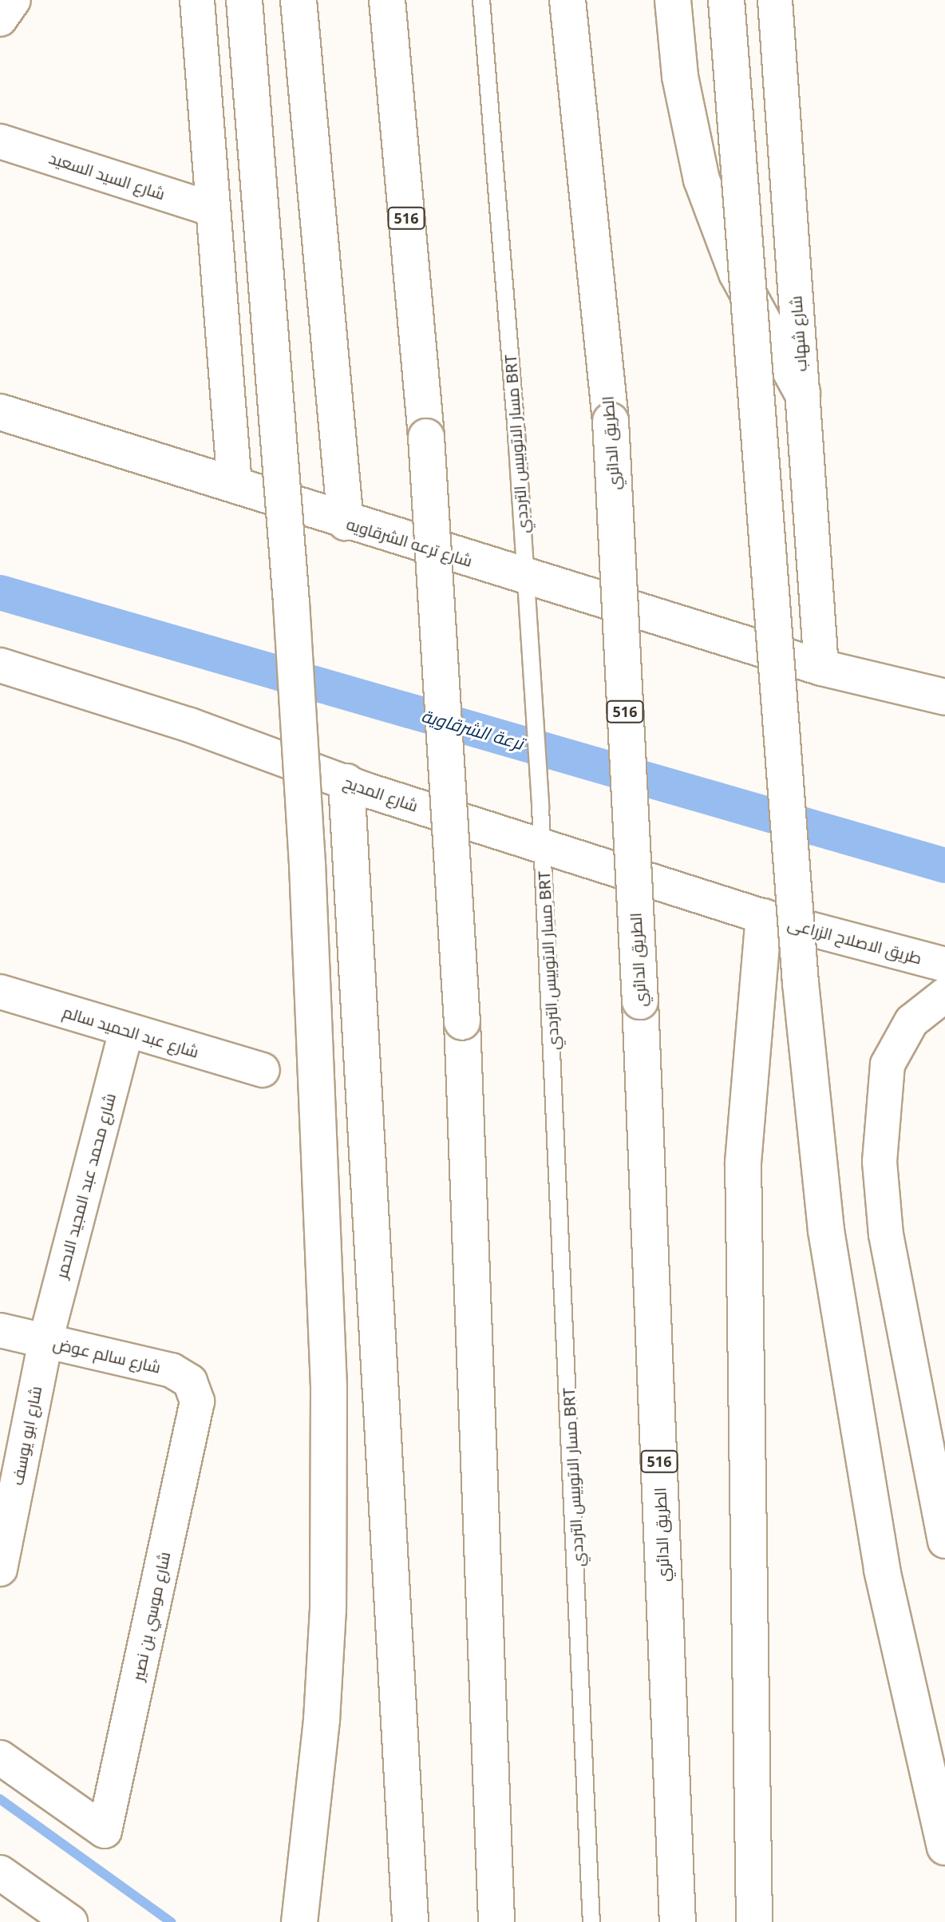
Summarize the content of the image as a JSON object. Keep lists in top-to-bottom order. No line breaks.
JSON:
{"streets":{"main road":["516","الطريق الدائري","شارع ترعه الشرقاويه"],"street":["شارع السيد السعيد","شارع شهاب","شارع المديح","طريق الاصلاح الزراعى","شارع عبد الحميد سالم","شارع محمد عبد المجيد الاحمر","شارع سالم عوض","شارع ابو يوسف","شارع موسي بن نصير"],"lane":["مسار الاتوبيس الترددي BRT"]},"crossings":[["شارع شهاب","شارع ترعه الشرقاويه"],["شارع المديح","طريق الاصلاح الزراعى"],["شارع عبد الحميد سالم","شارع محمد عبد المجيد الاحمر"],["شارع محمد عبد المجيد الاحمر","شارع سالم عوض"],["شارع محمد عبد المجيد الاحمر","شارع ابو يوسف"],["شارع سالم عوض","شارع ابو يوسف"],["شارع سالم عوض","شارع موسي بن نصير"]],"water":["ترعة الشرقاوية"]}
